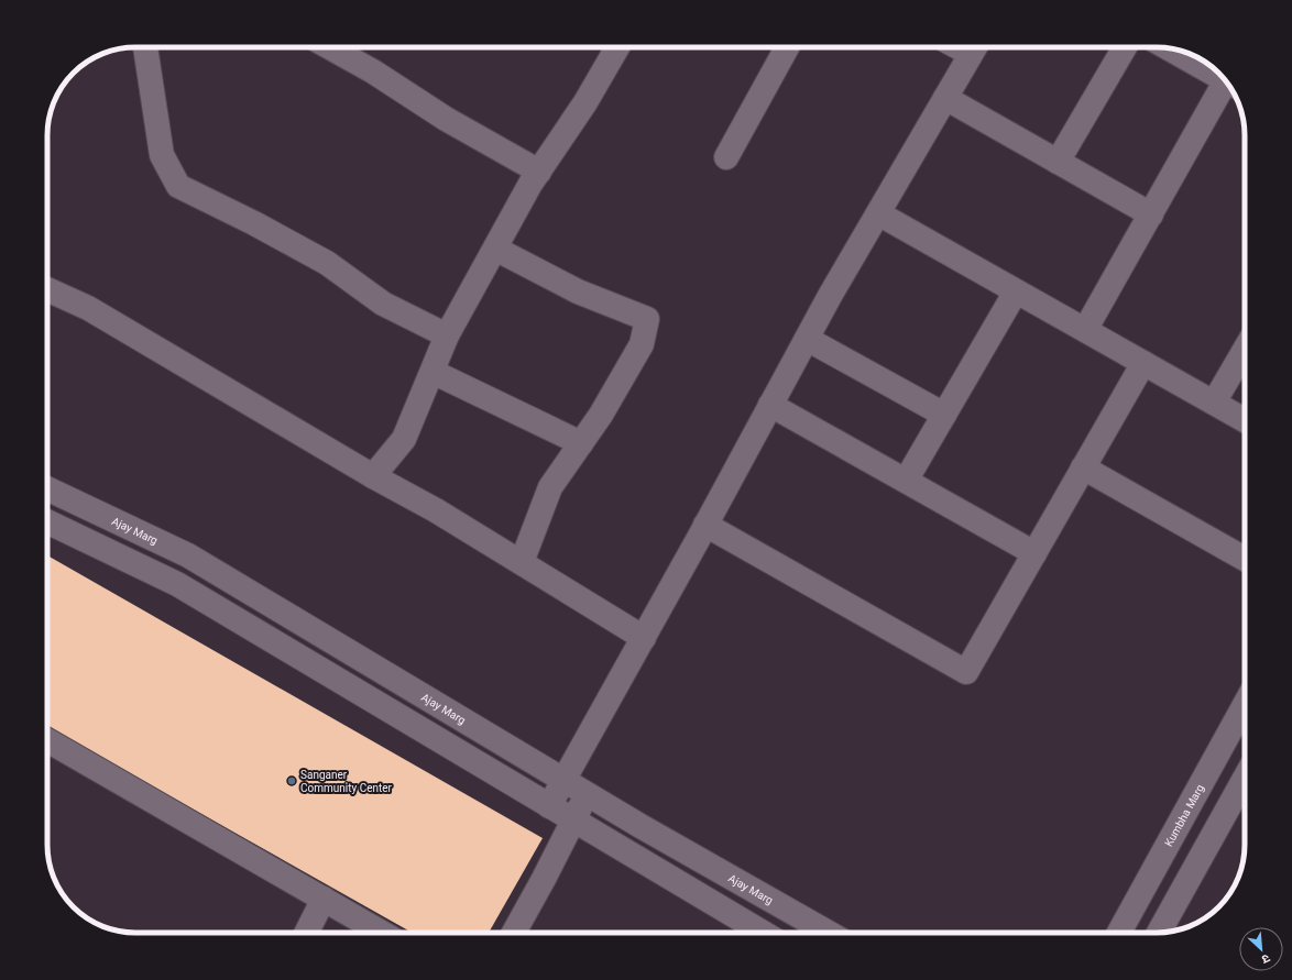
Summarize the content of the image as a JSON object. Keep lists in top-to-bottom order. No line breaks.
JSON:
{"streets":{"street":["Ajay Marg","Kumbha Marg"]},"places":["Sanganer Community Center"],"north":"bottom right"}
